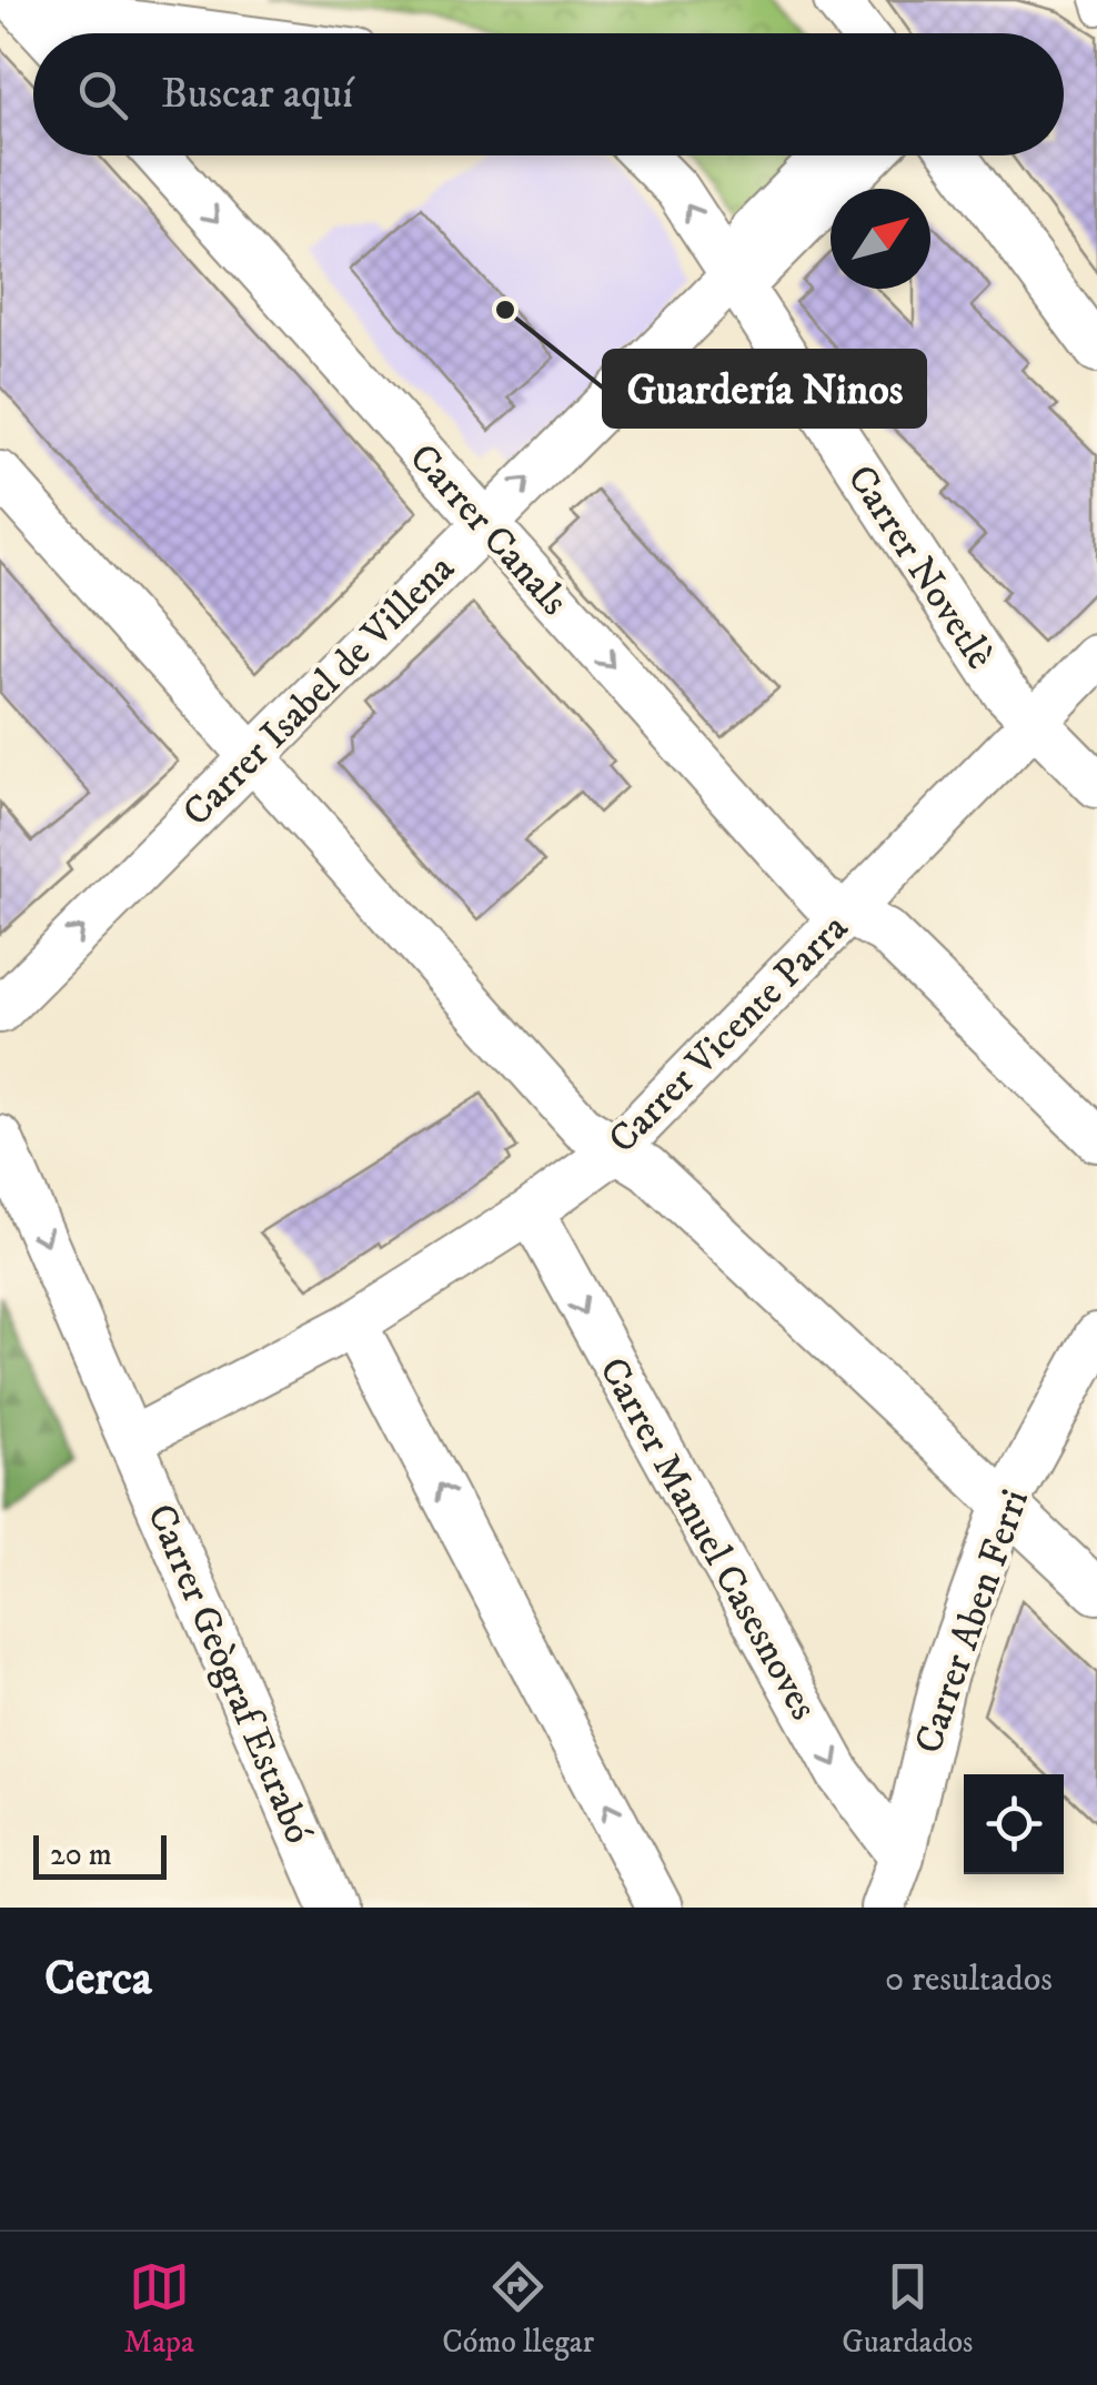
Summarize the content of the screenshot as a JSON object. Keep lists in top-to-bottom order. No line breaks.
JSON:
{"streets":{"street":["Carrer Canals","Carrer Novetlè","Carrer Isabel de Villena","Carrer Vicente Parra","Carrer Manuel Casesnoves","Carrer Aben Ferri","Carrer Geògraf Estrabó"]},"crossings":[["Carrer Canals","Carrer Isabel de Villena"],["Carrer Canals","Carrer Vicente Parra"],["Carrer Novetlè","Carrer Isabel de Villena"],["Carrer Novetlè","Carrer Vicente Parra"],["Carrer Vicente Parra","Carrer Manuel Casesnoves"],["Carrer Vicente Parra","Carrer Geògraf Estrabó"],["Carrer Manuel Casesnoves","Carrer Aben Ferri"]],"one_way":["Carrer Isabel de Villena","Carrer Geògraf Estrabó"],"places":["Guardería Ninos"],"scale_bar":"20 m","north":"top right","page":{"search":"Buscar aquí","scale":"20 m","heading":["Cerca","0 resultados"],"nav":["Mapa","Cómo llegar","Guardados"]}}
